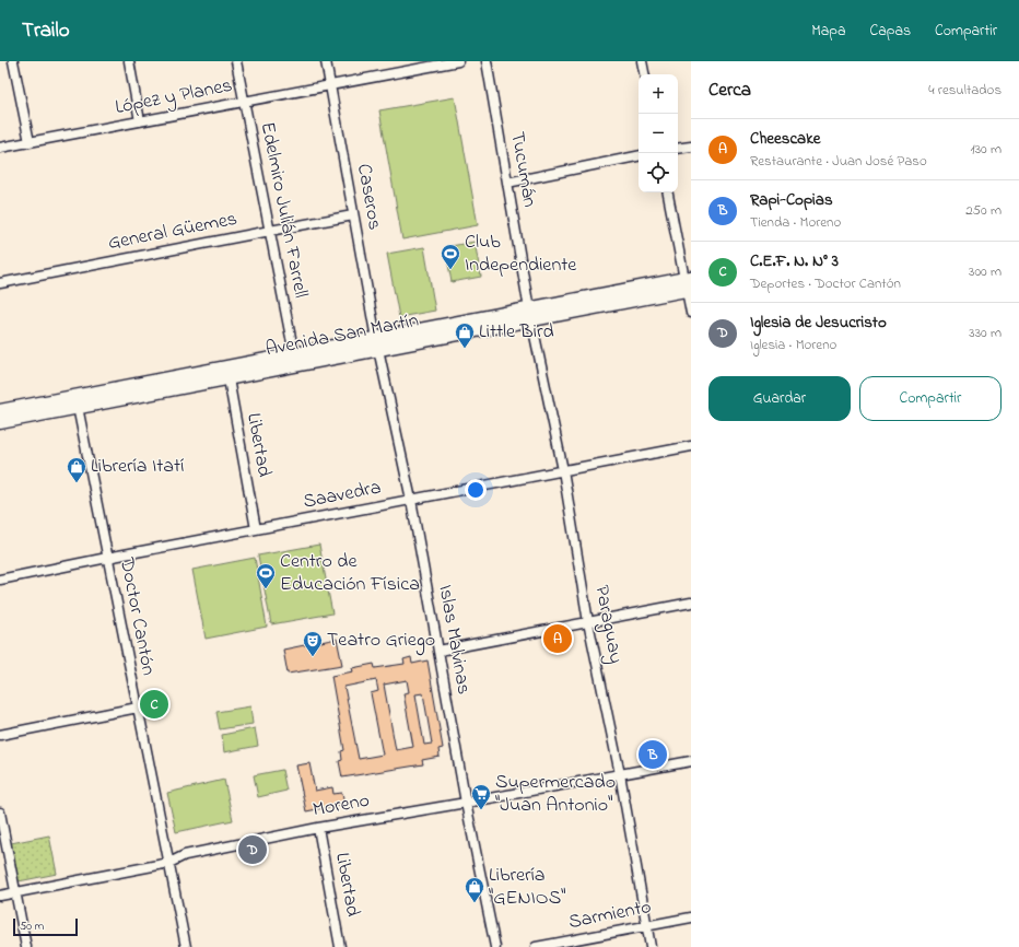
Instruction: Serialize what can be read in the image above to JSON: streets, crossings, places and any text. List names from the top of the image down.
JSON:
{
  "streets": {
    "main road": ["Avenida San Martín"],
    "street": [
      "López y Planes",
      "Tucumán",
      "Caseros",
      "Edelmiro Julián Farrell",
      "General Güemes",
      "Libertad",
      "Saavedra",
      "Doctor Cantón",
      "Paraguay",
      "Islas Malvinas",
      "Moreno",
      "Sarmiento"
    ]
  },
  "crossings": [
    ["López y Planes", "Caseros"],
    ["López y Planes", "Edelmiro Julián Farrell"],
    ["Tucumán", "Avenida San Martín"],
    ["Tucumán", "Paraguay"],
    ["Caseros", "General Güemes"],
    ["Caseros", "Avenida San Martín"],
    ["Caseros", "Islas Malvinas"],
    ["Edelmiro Julián Farrell", "General Güemes"],
    ["Edelmiro Julián Farrell", "Avenida San Martín"],
    ["Avenida San Martín", "Libertad"],
    ["Avenida San Martín", "Doctor Cantón"],
    ["Avenida San Martín", "Paraguay"],
    ["Avenida San Martín", "Islas Malvinas"],
    ["Libertad", "Saavedra"],
    ["Libertad", "Moreno"],
    ["Saavedra", "Doctor Cantón"],
    ["Saavedra", "Paraguay"],
    ["Saavedra", "Islas Malvinas"],
    ["Doctor Cantón", "Moreno"],
    ["Paraguay", "Moreno"],
    ["Paraguay", "Sarmiento"],
    ["Islas Malvinas", "Moreno"]
  ],
  "places": {
    "sports": ["Club Independiente", "Centro de Educación Física"],
    "shop": ["Little Bird", "Librería Itatí", "Librería \"GENIOS\""],
    "theatre": ["Teatro Griego"],
    "supermarket": ["Supermercado \"Juan Antonio\""]
  },
  "scale_bar": "50 m",
  "page": {
    "header": "Trailo",
    "nav": ["Mapa", "Capas", "Compartir"],
    "heading": ["Cerca", "4 resultados"],
    "map_buttons": ["+", "−"],
    "list": [
      {
        "mark": "A",
        "name": "Cheescake",
        "note": "Restaurante · Juan José Paso",
        "value": "130 m"
      },
      {
        "mark": "B",
        "name": "Rapi-Copias",
        "note": "Tienda · Moreno",
        "value": "250 m"
      },
      {
        "mark": "C",
        "name": "C.E.F. N. N° 3",
        "note": "Deportes · Doctor Cantón",
        "value": "300 m"
      },
      {
        "mark": "D",
        "name": "Iglesia de Jesucristo",
        "note": "Iglesia · Moreno",
        "value": "330 m"
      }
    ],
    "buttons": ["Guardar", "Compartir"],
    "pins": [
      "A",
      "C",
      "B",
      "D"
    ],
    "scale": "50 m"
  }
}
